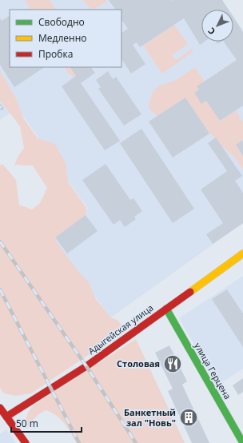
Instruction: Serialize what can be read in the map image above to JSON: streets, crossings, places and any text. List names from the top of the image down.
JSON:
{
  "streets": {
    "main road": ["Адыгейская улица", "улица Герцена"]
  },
  "crossings": [
    ["Адыгейская улица", "улица Герцена"]
  ],
  "places": {
    "restaurant": ["Столовая"],
    "building": ["Банкетный зал \"Новь\""]
  },
  "legend": ["Свободно", "Медленно", "Пробка"],
  "scale_bar": "50 m",
  "north": "bottom left"
}
